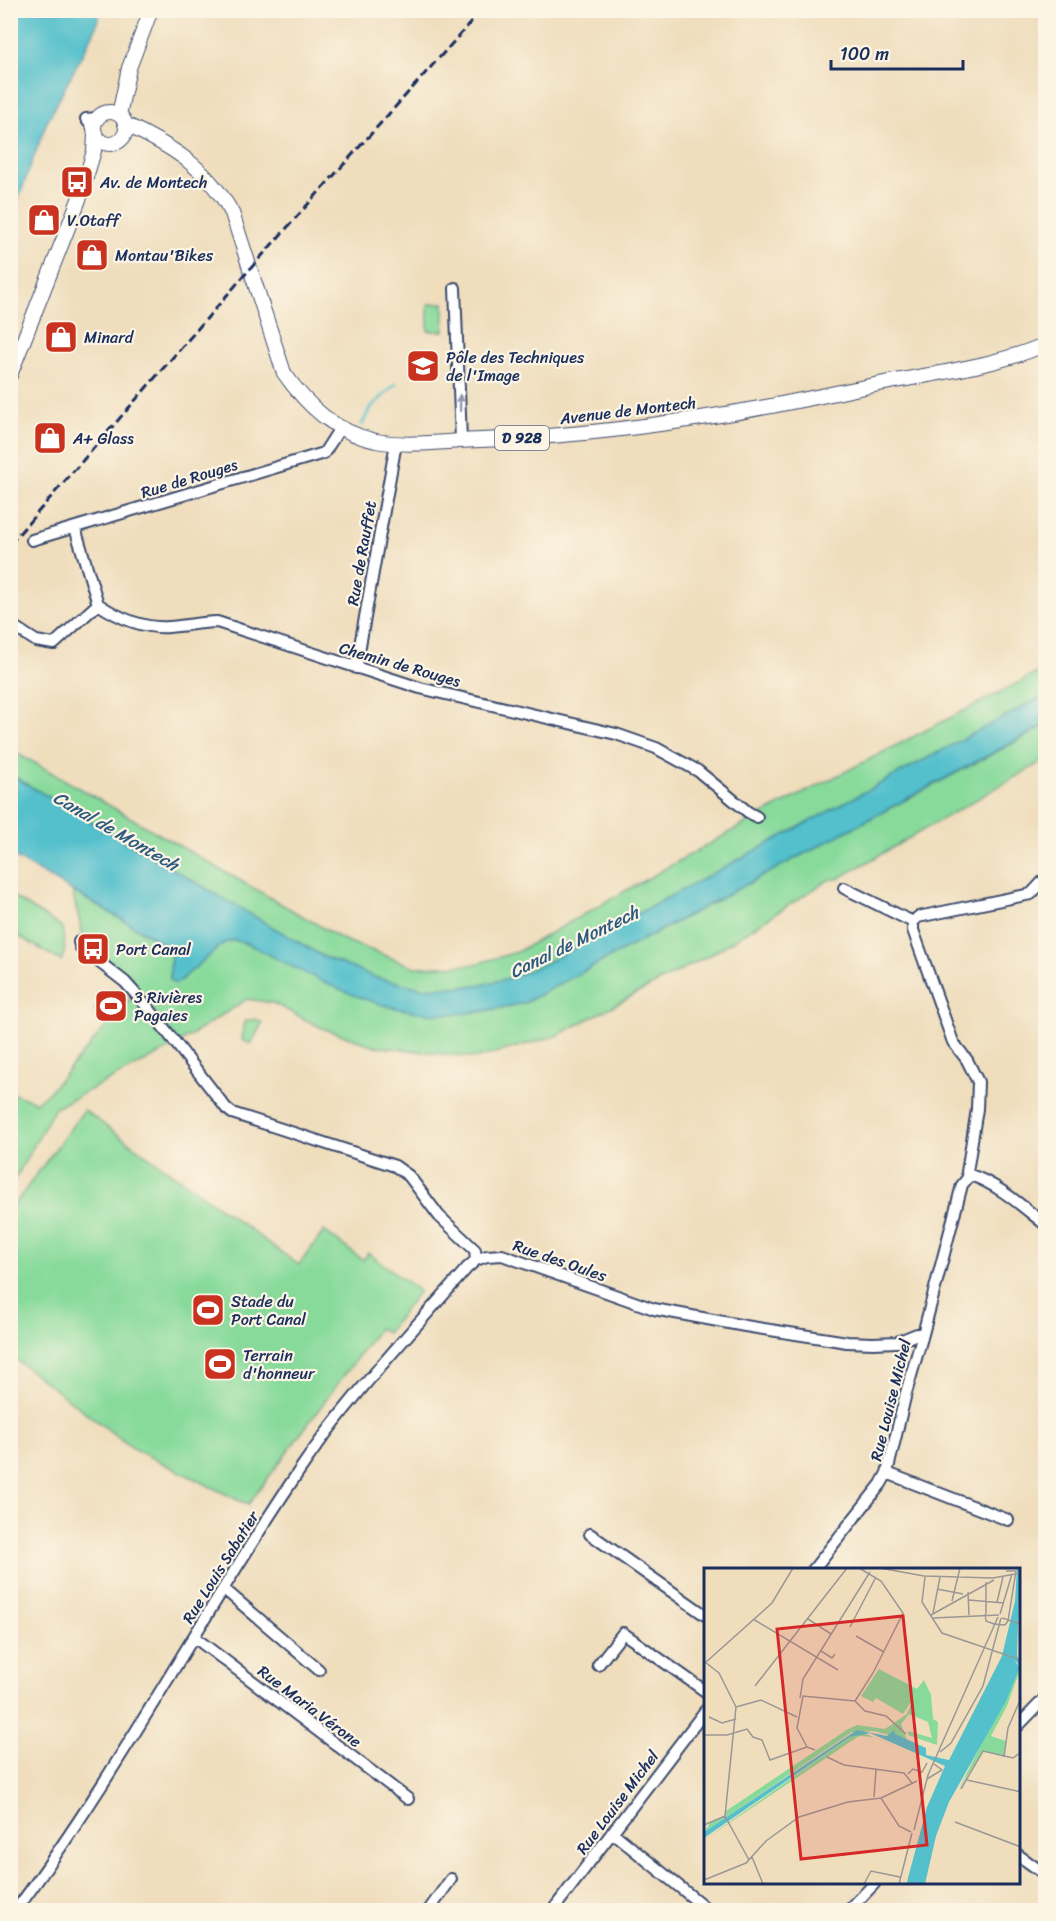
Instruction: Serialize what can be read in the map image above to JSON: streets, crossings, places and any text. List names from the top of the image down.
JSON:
{
  "streets": {
    "main road": ["Avenue de Montech", "D 928"],
    "street": [
      "Rue de Rouges",
      "Rue de Rauffet",
      "Chemin de Rouges",
      "Rue des Oules",
      "Rue Louise Michel",
      "Rue Louis Sabatier",
      "Rue Maria Vérone"
    ]
  },
  "crossings": [
    ["Avenue de Montech", "Rue de Rouges"],
    ["Avenue de Montech", "Rue de Rauffet"],
    ["Rue de Rauffet", "Chemin de Rouges"],
    ["Rue des Oules", "Rue Louise Michel"],
    ["Rue des Oules", "Rue Louis Sabatier"],
    ["Rue Louis Sabatier", "Rue Maria Vérone"]
  ],
  "water": ["Canal de Montech"],
  "places": {
    "bus stop": ["Av. de Montech", "Port Canal"],
    "shop": [
      "V.Otaff",
      "Montau'Bikes",
      "Minard",
      "A+ Glass"
    ],
    "school or university": ["Pôle des Techniques de l'Image"],
    "sports": ["3 Rivières Pagaies", "Stade du Port Canal", "Terrain d'honneur"]
  },
  "scale_bar": "100 m"
}
